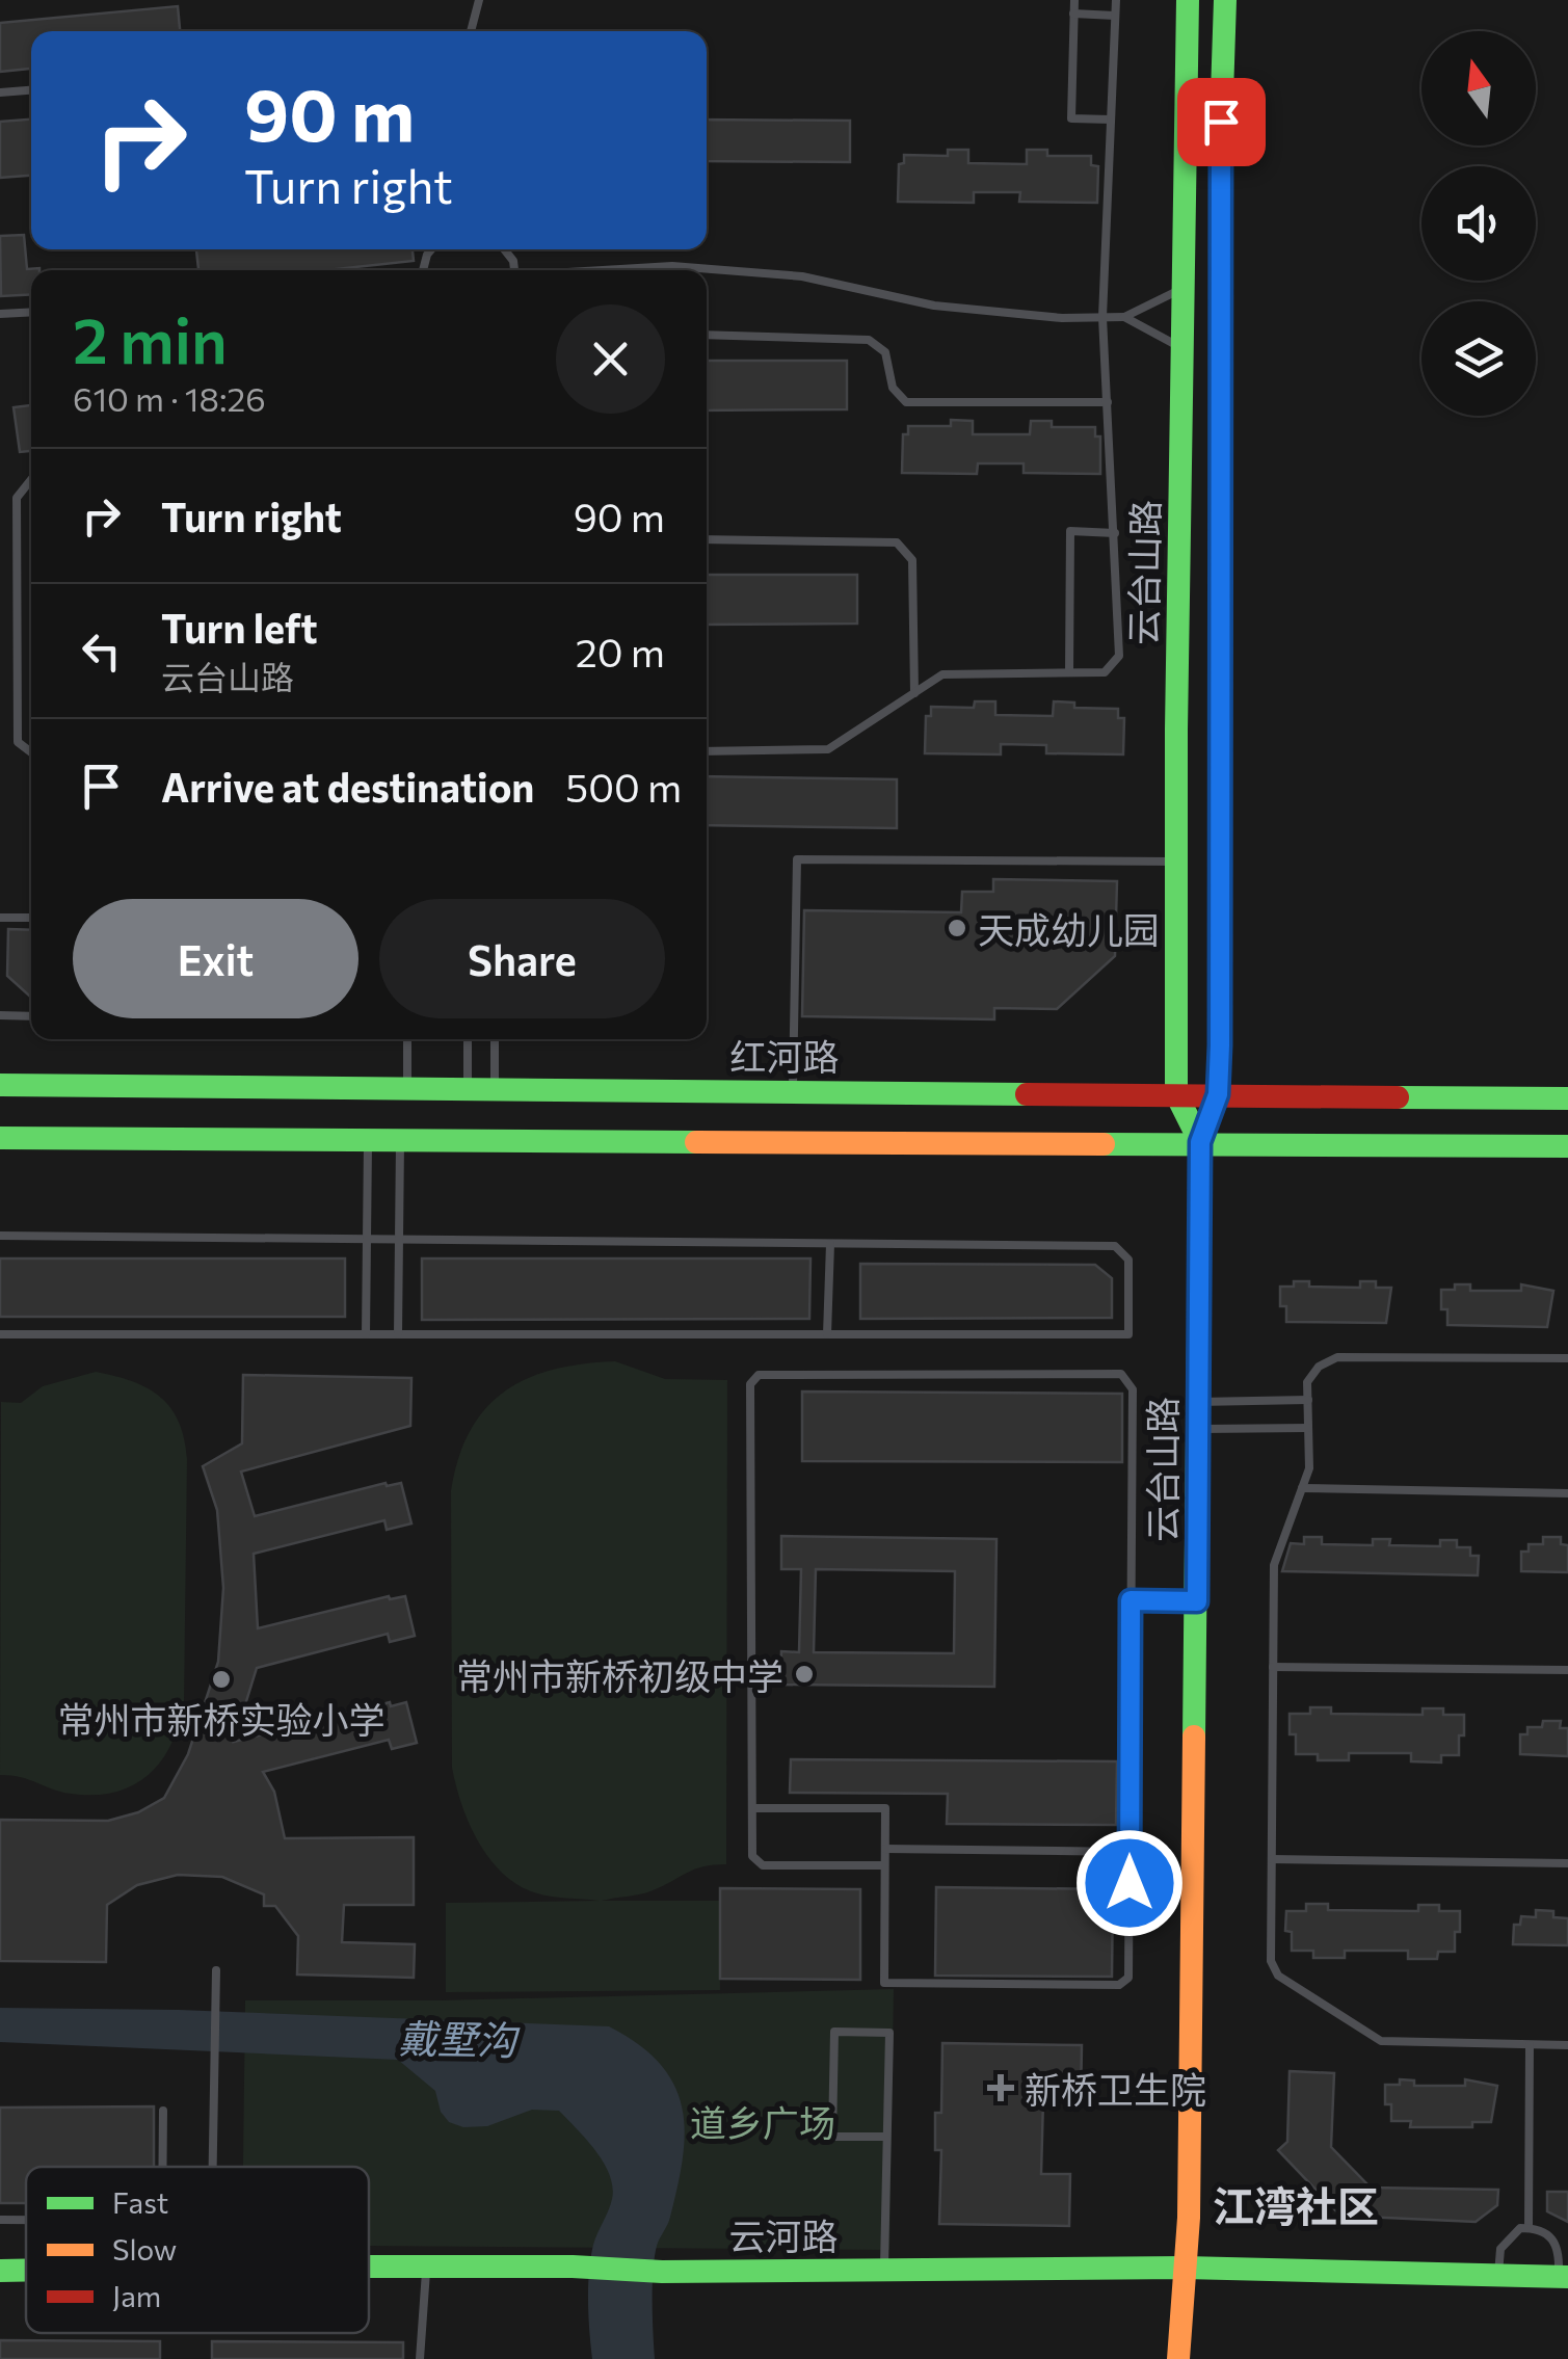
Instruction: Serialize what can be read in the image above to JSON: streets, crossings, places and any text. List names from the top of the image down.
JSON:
{
  "streets": {
    "street": ["云台山路", "红河路", "云河路"]
  },
  "crossings": [
    ["云台山路", "红河路"],
    ["云台山路", "云河路"]
  ],
  "districts": ["江湾社区"],
  "water": ["戴墅沟"],
  "parks": ["道乡广场"],
  "places": {
    "other": ["天成幼儿园", "常州市新桥初级中学", "常州市新桥实验小学"],
    "health": ["新桥卫生院"]
  },
  "legend": ["Fast", "Slow", "Jam"],
  "north": "top",
  "page": {
    "turn": ["90 m", "Turn right"],
    "heading": ["2 min", "610 m · 18:26"],
    "list": [
      {
        "name": "Turn right",
        "value": "90 m"
      },
      {
        "name": "Turn left",
        "note": "云台山路",
        "value": "20 m"
      },
      {
        "name": "Arrive at destination",
        "value": "500 m"
      }
    ],
    "buttons": ["Exit", "Share"]
  }
}
